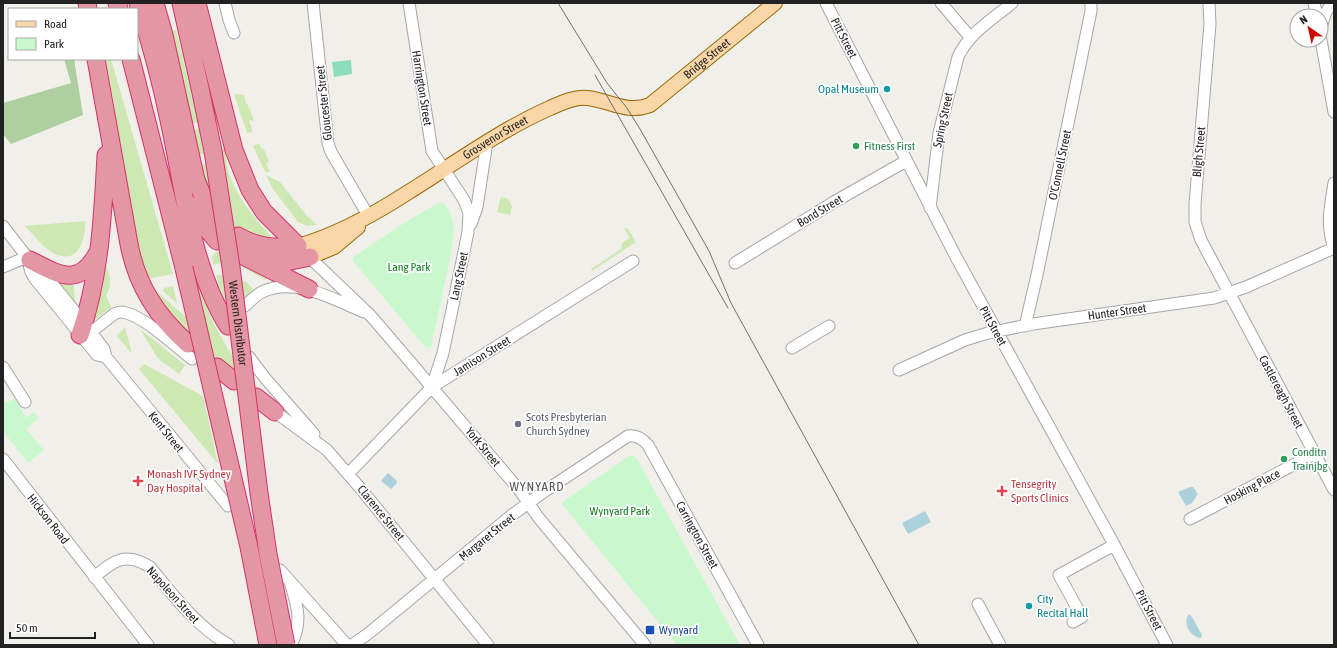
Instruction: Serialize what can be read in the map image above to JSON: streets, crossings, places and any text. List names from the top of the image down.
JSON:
{
  "streets": {
    "highway": ["Western Distributor"],
    "main road": ["Bridge Street", "Grosvenor Street"],
    "street": [
      "Pitt Street",
      "Harrington Street",
      "Gloucester Street",
      "Spring Street",
      "Bligh Street",
      "O'Connell Street",
      "Bond Street",
      "Lang Street",
      "Hunter Street",
      "Jamison Street",
      "Castlereagh Street",
      "Kent Street",
      "York Street",
      "Hosking Place",
      "Clarence Street",
      "Hickson Road",
      "Carrington Street",
      "Margaret Street",
      "Napoleon Street"
    ]
  },
  "crossings": [
    ["Pitt Street", "Spring Street"],
    ["Pitt Street", "Bond Street"],
    ["Pitt Street", "Hunter Street"],
    ["Bridge Street", "Grosvenor Street"],
    ["Harrington Street", "Grosvenor Street"],
    ["Harrington Street", "Lang Street"],
    ["Gloucester Street", "Grosvenor Street"],
    ["Grosvenor Street", "Lang Street"],
    ["Grosvenor Street", "York Street"],
    ["Bligh Street", "Hunter Street"],
    ["Bligh Street", "Castlereagh Street"],
    ["O'Connell Street", "Hunter Street"],
    ["Lang Street", "Jamison Street"],
    ["Lang Street", "York Street"],
    ["Hunter Street", "Castlereagh Street"],
    ["Jamison Street", "York Street"],
    ["Jamison Street", "Clarence Street"],
    ["Castlereagh Street", "Hosking Place"],
    ["York Street", "Margaret Street"],
    ["Clarence Street", "Margaret Street"],
    ["Hickson Road", "Napoleon Street"],
    ["Carrington Street", "Margaret Street"]
  ],
  "districts": ["WYNYARD"],
  "parks": ["Lang Park", "Wynyard Park"],
  "places": {
    "other": [
      "Opal Museum",
      "Fitness First",
      "Scots Presbyterian Church Sydney",
      "Conditn Trainjbg",
      "City Recital Hall"
    ],
    "health": ["Monash IVF Sydney Day Hospital", "Tensegrity Sports Clinics"],
    "transit": ["Wynyard"]
  },
  "legend": ["Road", "Park"],
  "scale_bar": "50 m",
  "north": "top left"
}
